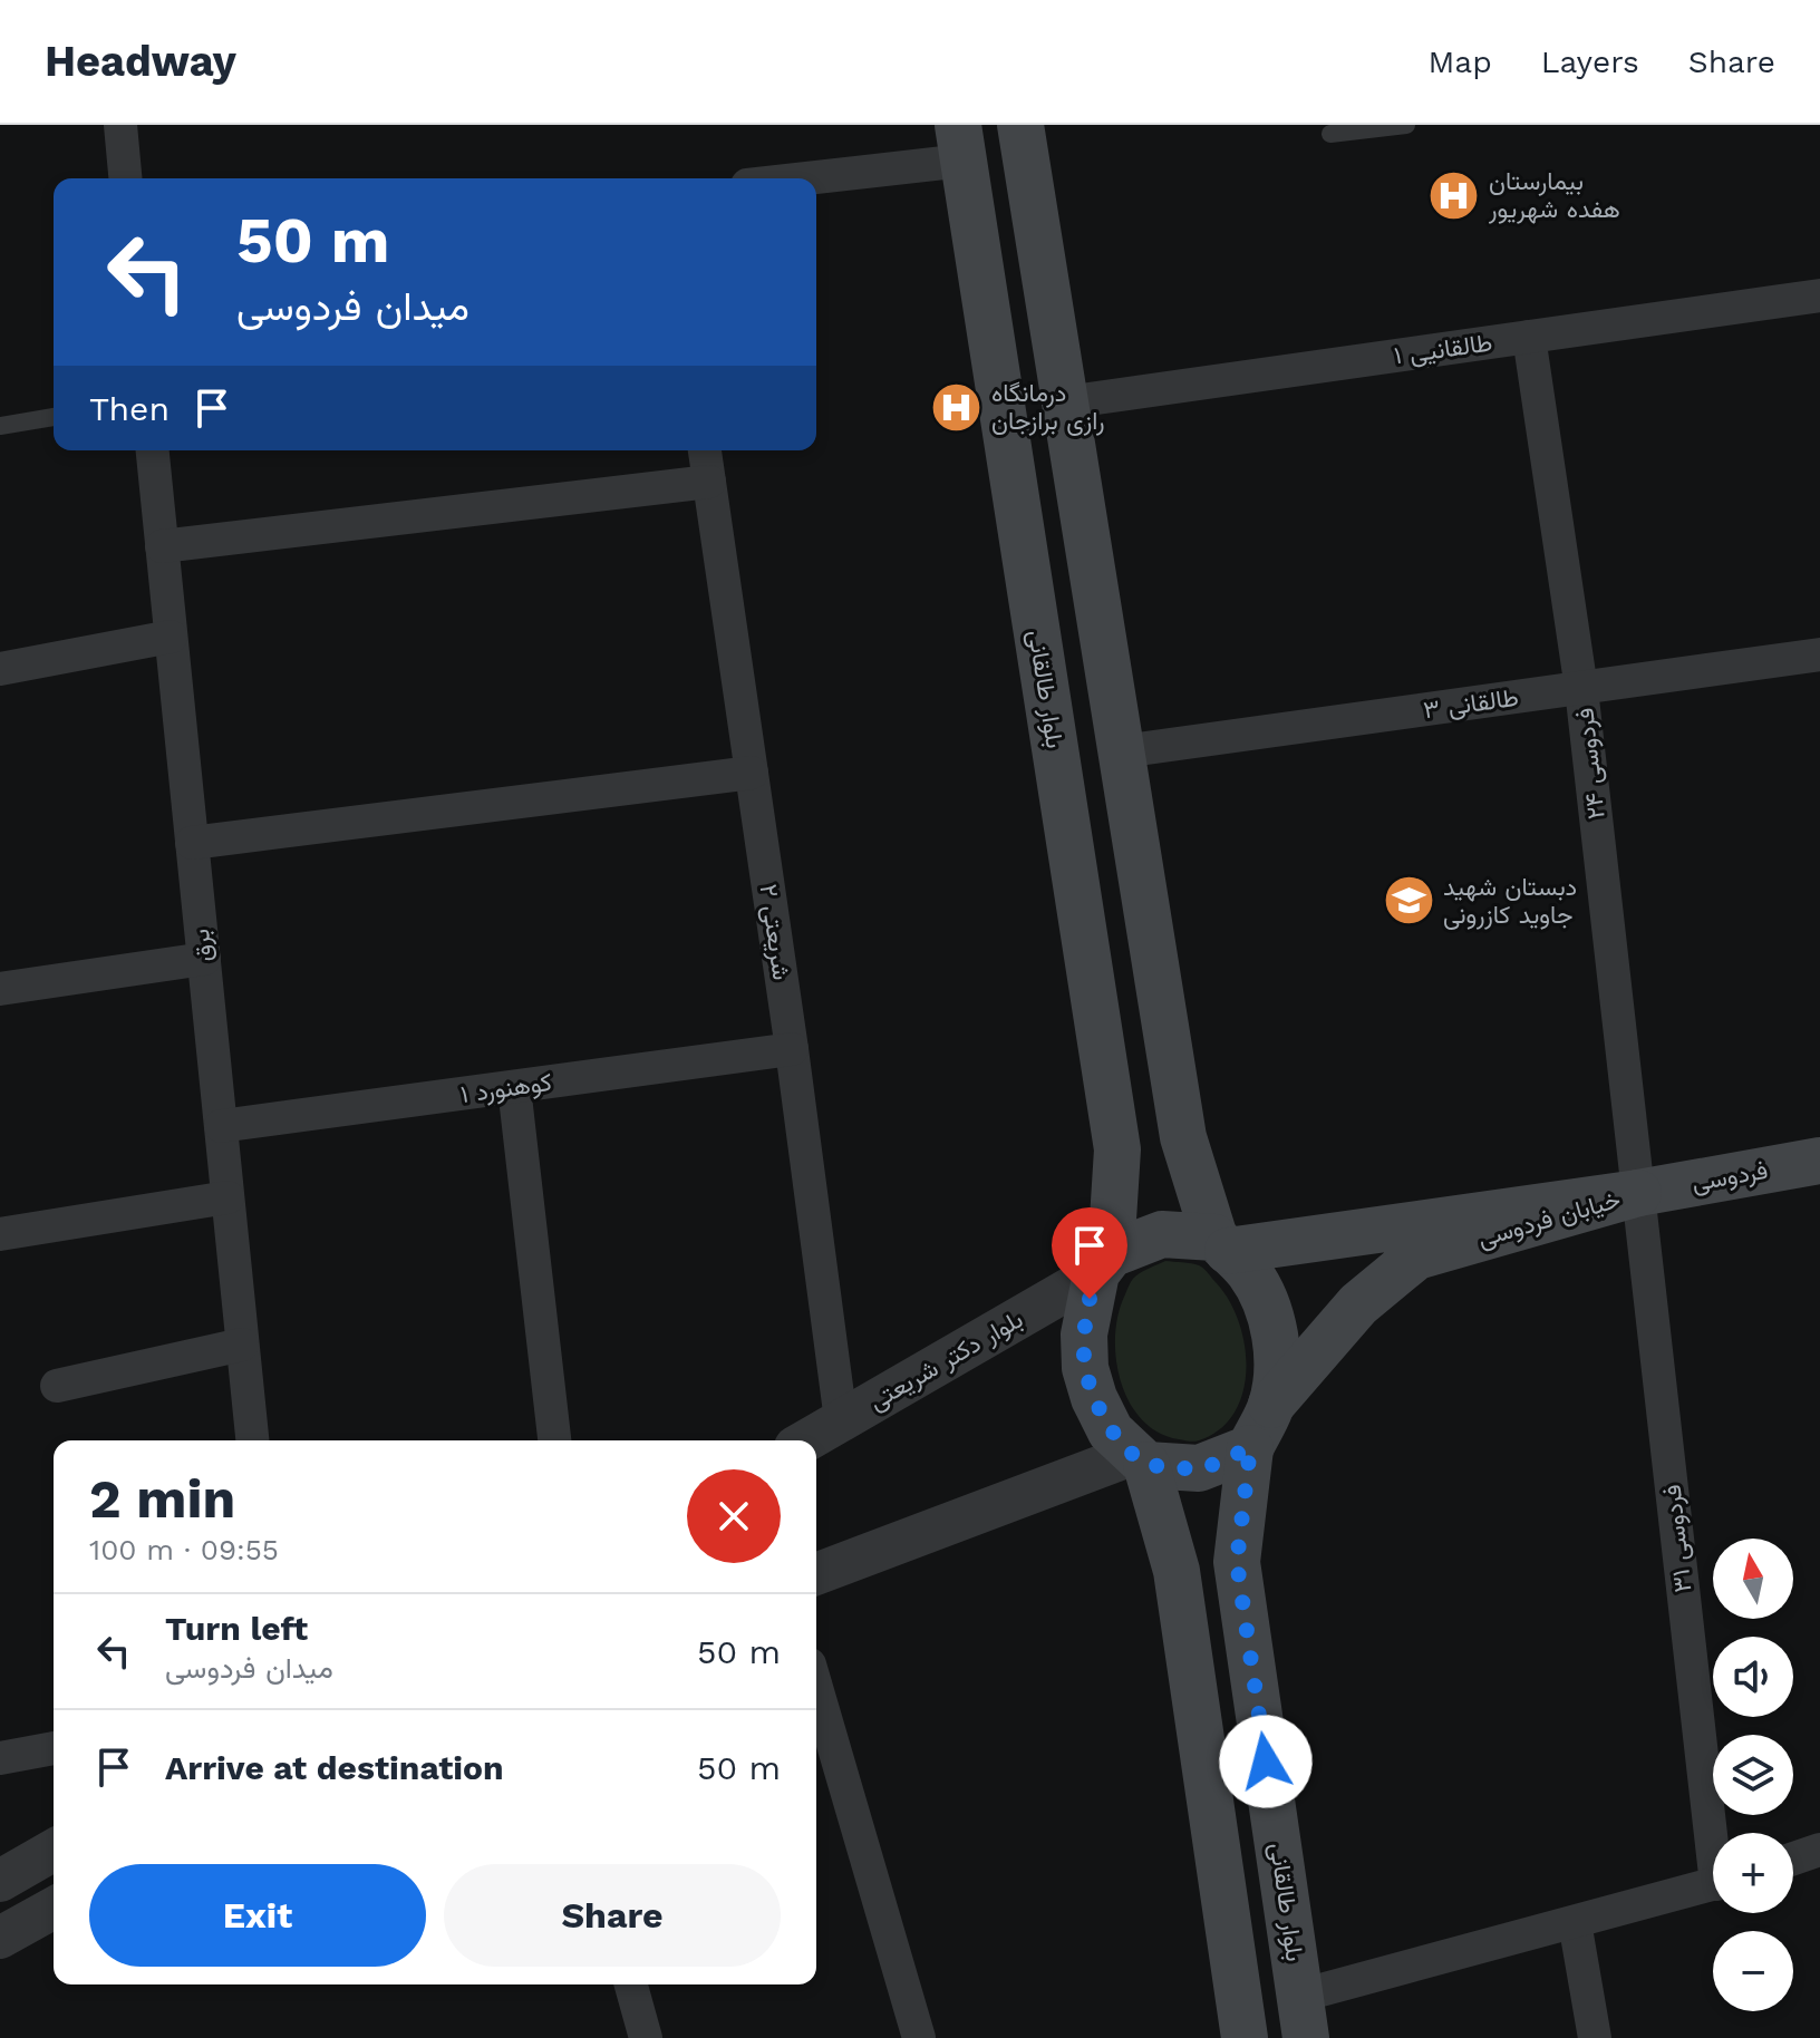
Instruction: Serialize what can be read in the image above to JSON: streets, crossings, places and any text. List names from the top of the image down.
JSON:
{
  "streets": {
    "main road": ["بلوار طالقانی", "فردوسی", "خیابان فردوسی"],
    "street": [
      "طالقانیی ۱",
      "طالقانی ۳",
      "فردوسی ۲۴",
      "شریعتی ۲",
      "برق",
      "کوهنورد ۱",
      "بلوار دکتر شریعتی",
      "فردوسی ۳۱"
    ]
  },
  "crossings": [
    ["طالقانیی ۱", "فردوسی ۲۴"],
    ["بلوار طالقانی", "خیابان فردوسی"],
    ["بلوار طالقانی", "بلوار دکتر شریعتی"],
    ["طالقانی ۳", "فردوسی ۲۴"],
    ["فردوسی ۲۴", "فردوسی"],
    ["فردوسی ۲۴", "خیابان فردوسی"],
    ["فردوسی ۲۴", "فردوسی ۳۱"],
    ["شریعتی ۲", "کوهنورد ۱"],
    ["شریعتی ۲", "بلوار دکتر شریعتی"],
    ["برق", "کوهنورد ۱"],
    ["فردوسی", "خیابان فردوسی"],
    ["فردوسی", "فردوسی ۳۱"],
    ["خیابان فردوسی", "بلوار دکتر شریعتی"],
    ["خیابان فردوسی", "فردوسی ۳۱"]
  ],
  "places": {
    "hospital": ["بیمارستان هفده شهریور", "درمانگاه رازی برازجان"],
    "school or university": ["دبستان شهید جاوید کازرونی"]
  },
  "north": "top",
  "page": {
    "header": "Headway",
    "nav": ["Map", "Layers", "Share"],
    "turn": ["50 m", "میدان فردوسی"],
    "then": "Then",
    "heading": ["2 min", "100 m · 09:55"],
    "map_buttons": ["+", "−"],
    "list": [
      {
        "name": "Turn left",
        "note": "میدان فردوسی",
        "value": "50 m"
      },
      {
        "name": "Arrive at destination",
        "value": "50 m"
      }
    ],
    "buttons": ["Exit", "Share"]
  }
}
